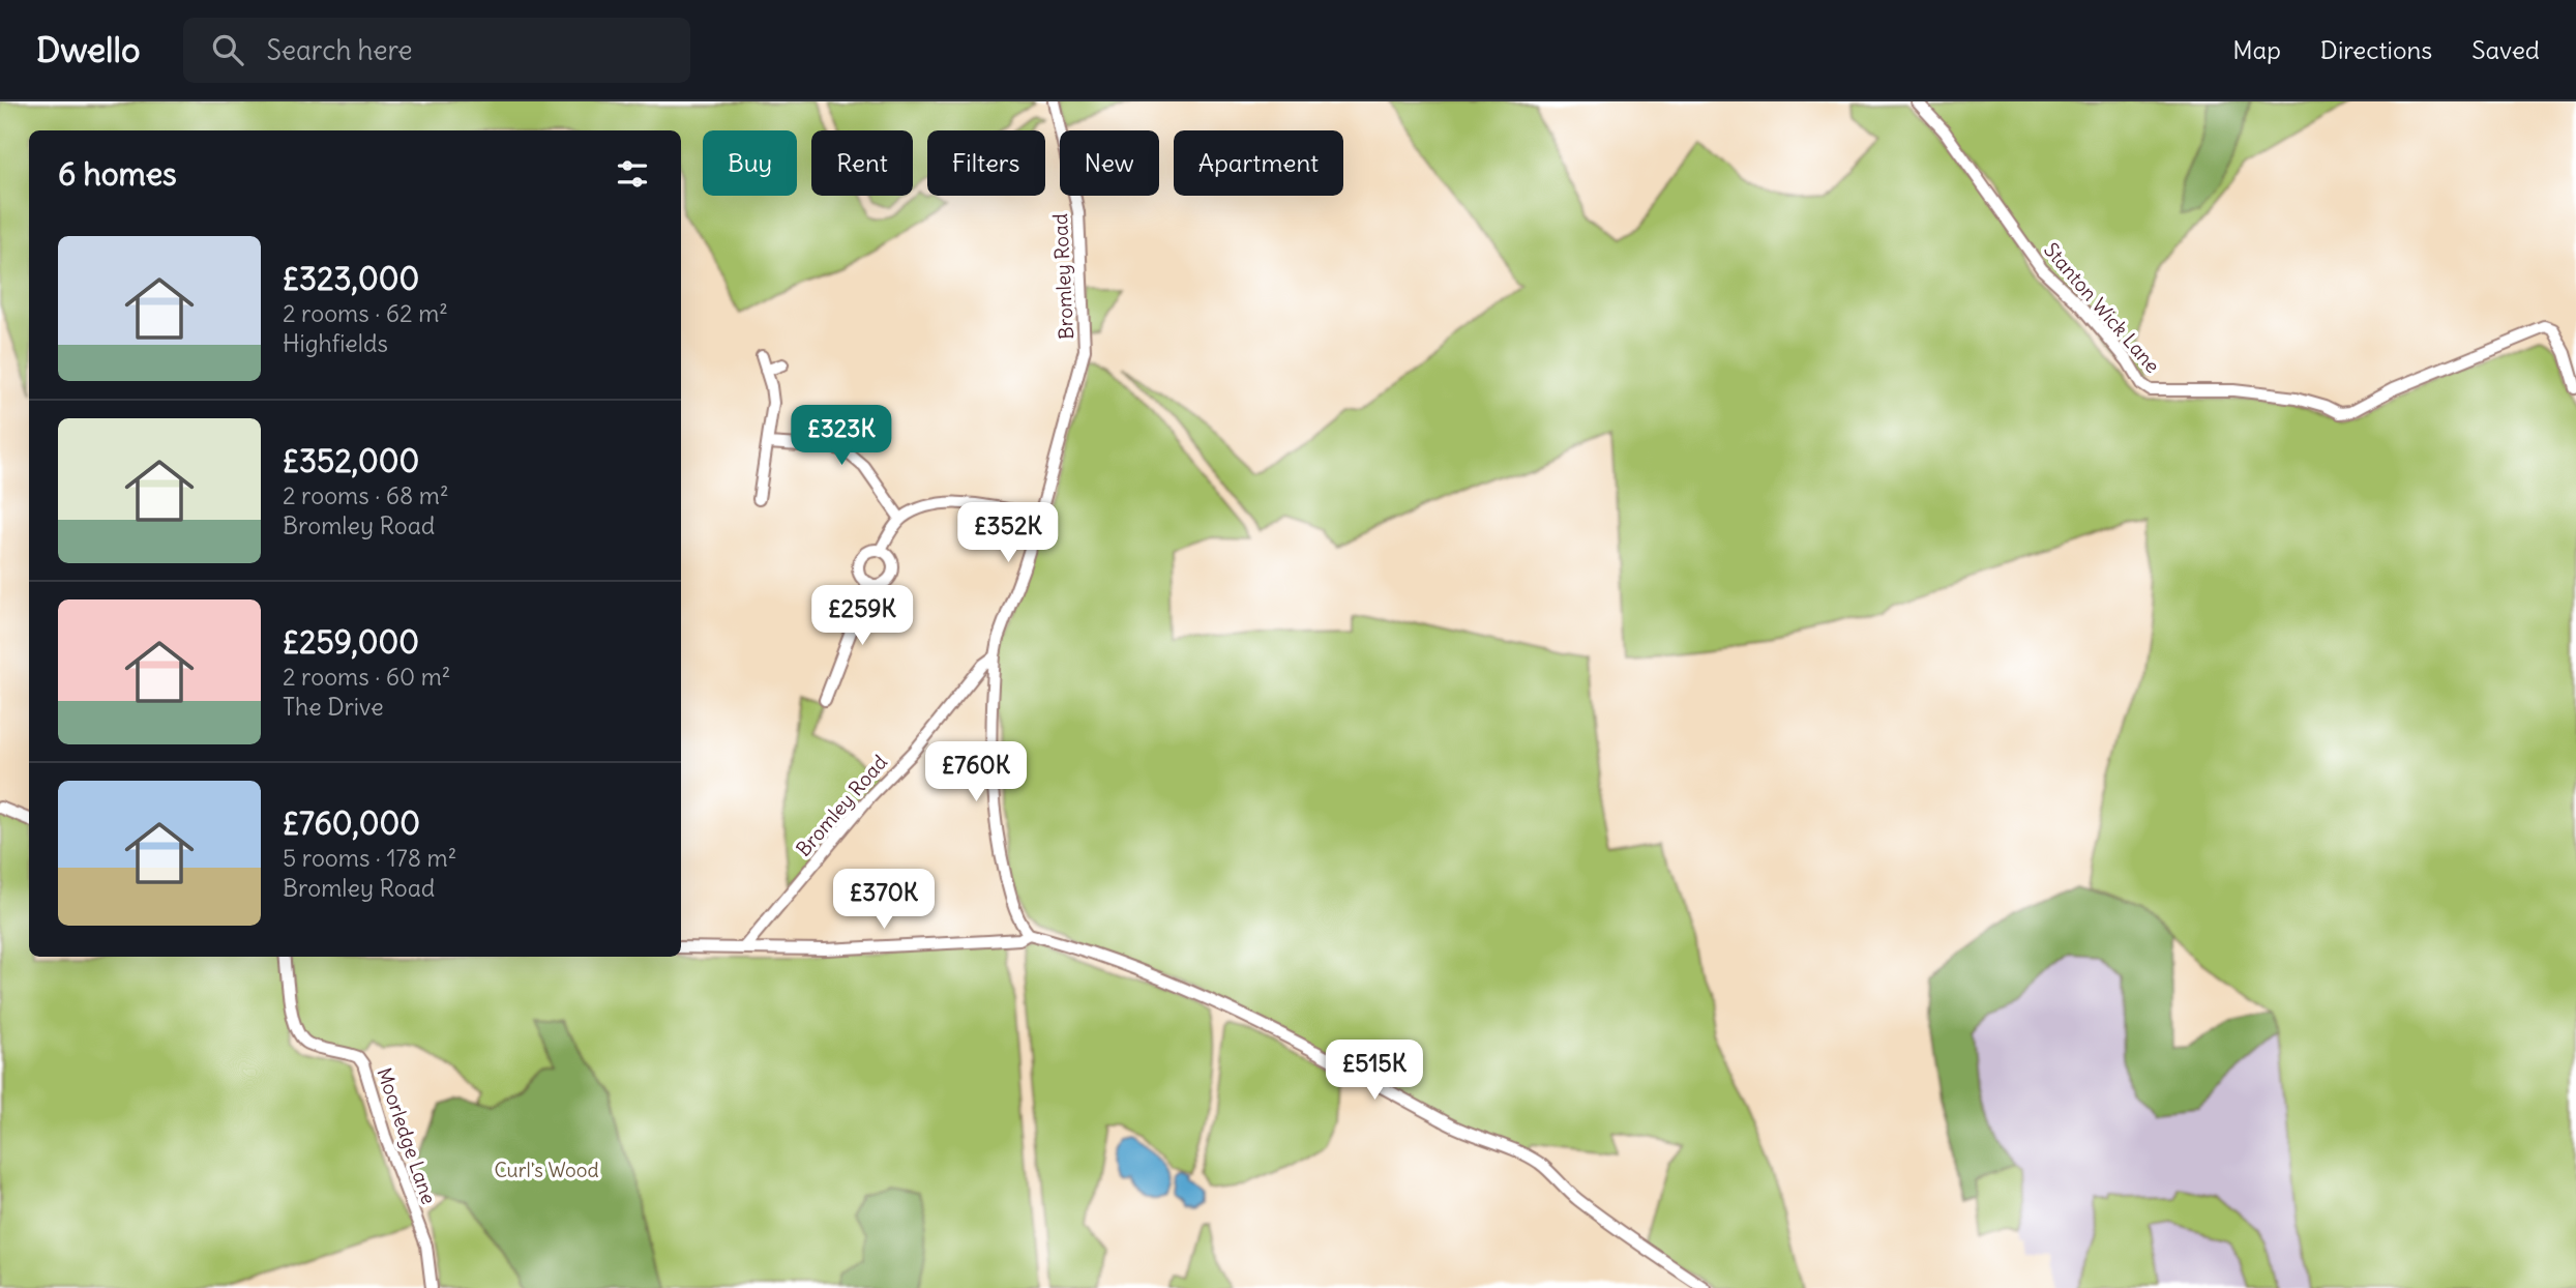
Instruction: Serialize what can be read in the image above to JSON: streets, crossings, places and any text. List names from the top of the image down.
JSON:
{
  "streets": {
    "street": ["Bromley Road", "Stanton Wick Lane", "Moorledge Lane"]
  },
  "parks": ["Curl's Wood"],
  "page": {
    "header": "Dwello",
    "search": "Search here",
    "nav": ["Map", "Directions", "Saved"],
    "chip": [
      "Buy",
      "Rent",
      "Filters",
      "New",
      "Apartment"
    ],
    "heading": "6 homes",
    "list": [
      {
        "name": "£323,000",
        "note": "2 rooms · 62 m² · Highfields"
      },
      {
        "name": "£352,000",
        "note": "2 rooms · 68 m² · Bromley Road"
      },
      {
        "name": "£259,000",
        "note": "2 rooms · 60 m² · The Drive"
      },
      {
        "name": "£760,000",
        "note": "5 rooms · 178 m² · Bromley Road"
      }
    ],
    "price": [
      "£323K",
      "£352K",
      "£259K",
      "£760K",
      "£370K",
      "£515K"
    ]
  }
}
